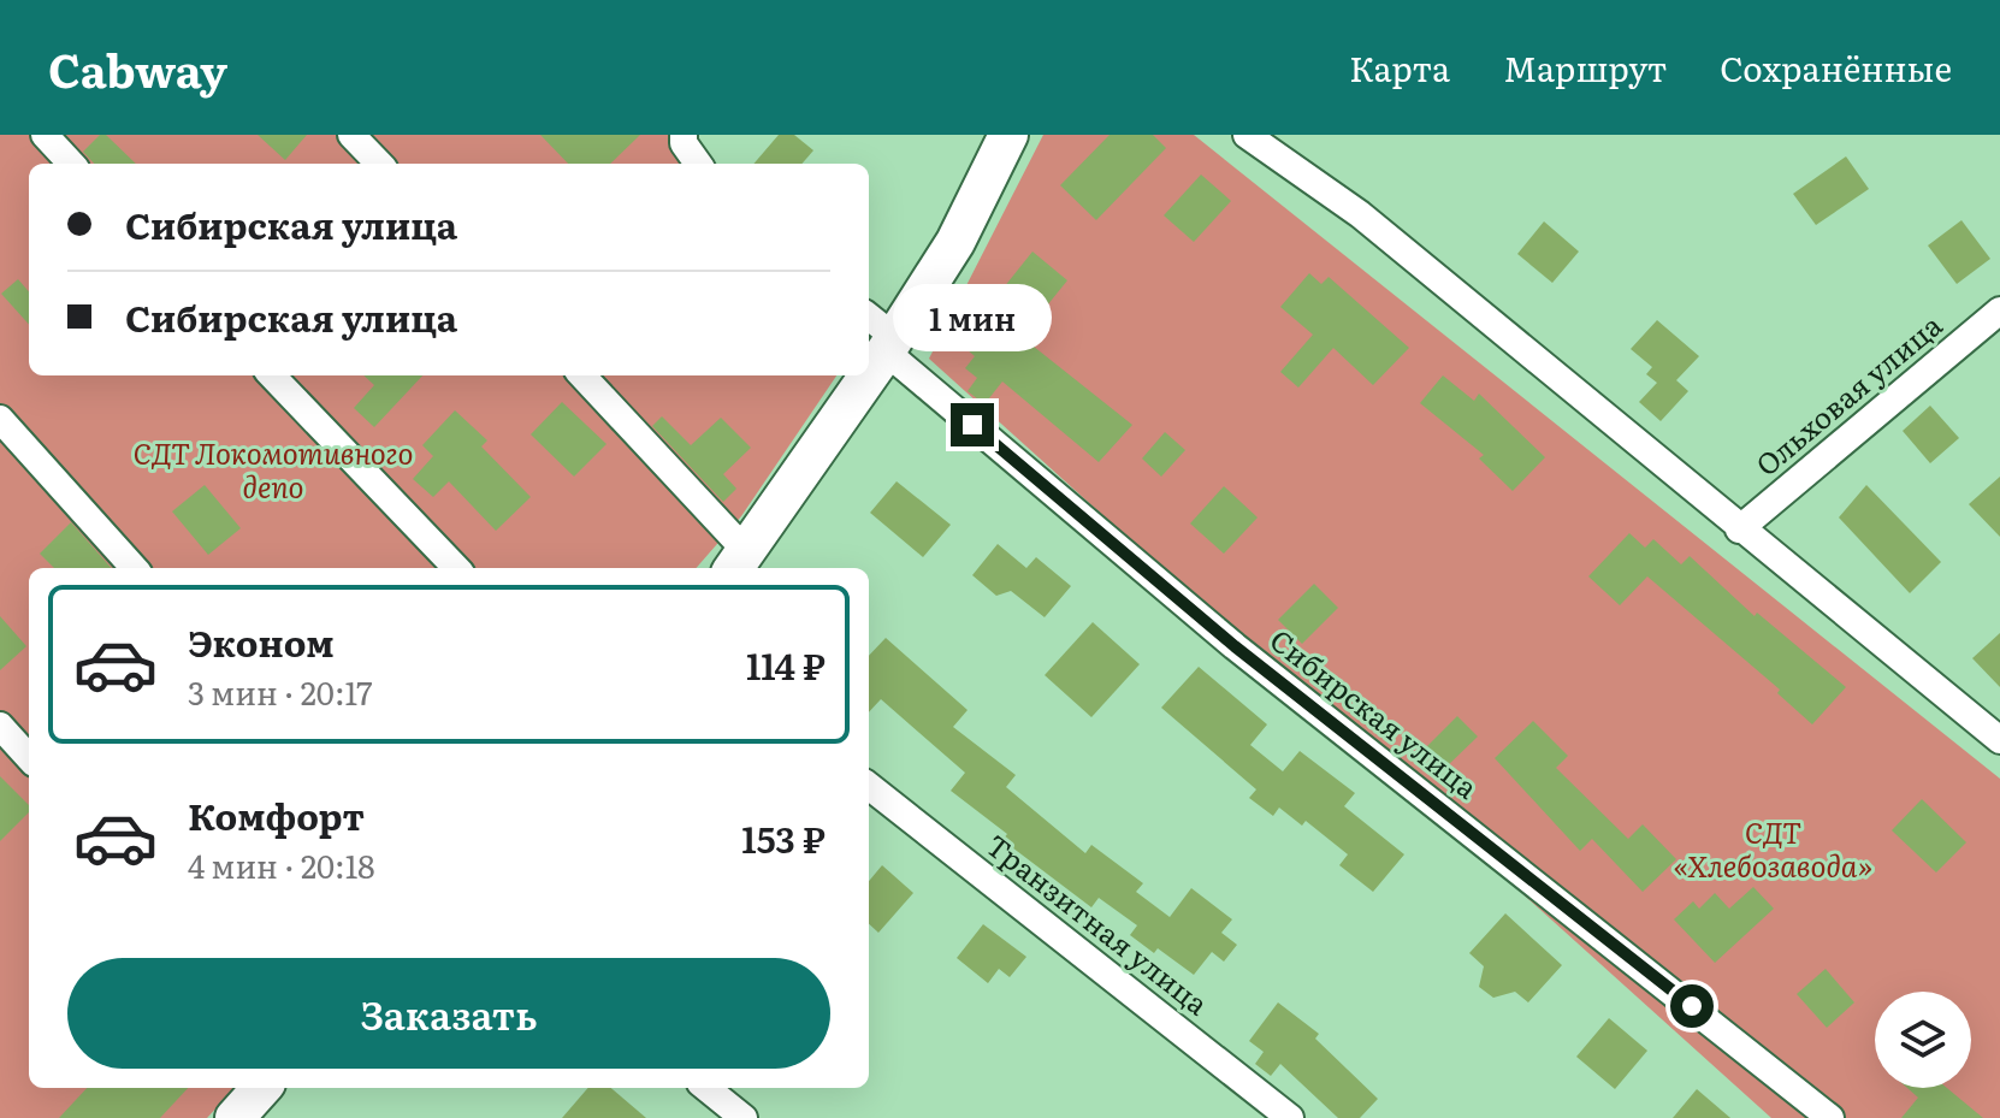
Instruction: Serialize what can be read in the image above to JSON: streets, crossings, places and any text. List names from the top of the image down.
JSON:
{
  "streets": {
    "street": ["Ольховая улица", "Сибирская улица", "Транзитная улица"]
  },
  "parks": ["СДТ Локомотивного депо", "СДТ «Хлебозавода»"],
  "page": {
    "header": "Cabway",
    "nav": ["Карта", "Маршрут", "Сохранённые"],
    "banner": ["Сибирская улица", "Сибирская улица"],
    "bubble": "1 мин",
    "list": [
      {
        "name": "Эконом",
        "note": "3 мин · 20:17",
        "value": "114 ₽"
      },
      {
        "name": "Комфорт",
        "note": "4 мин · 20:18",
        "value": "153 ₽"
      }
    ],
    "buttons": "Заказать"
  }
}
